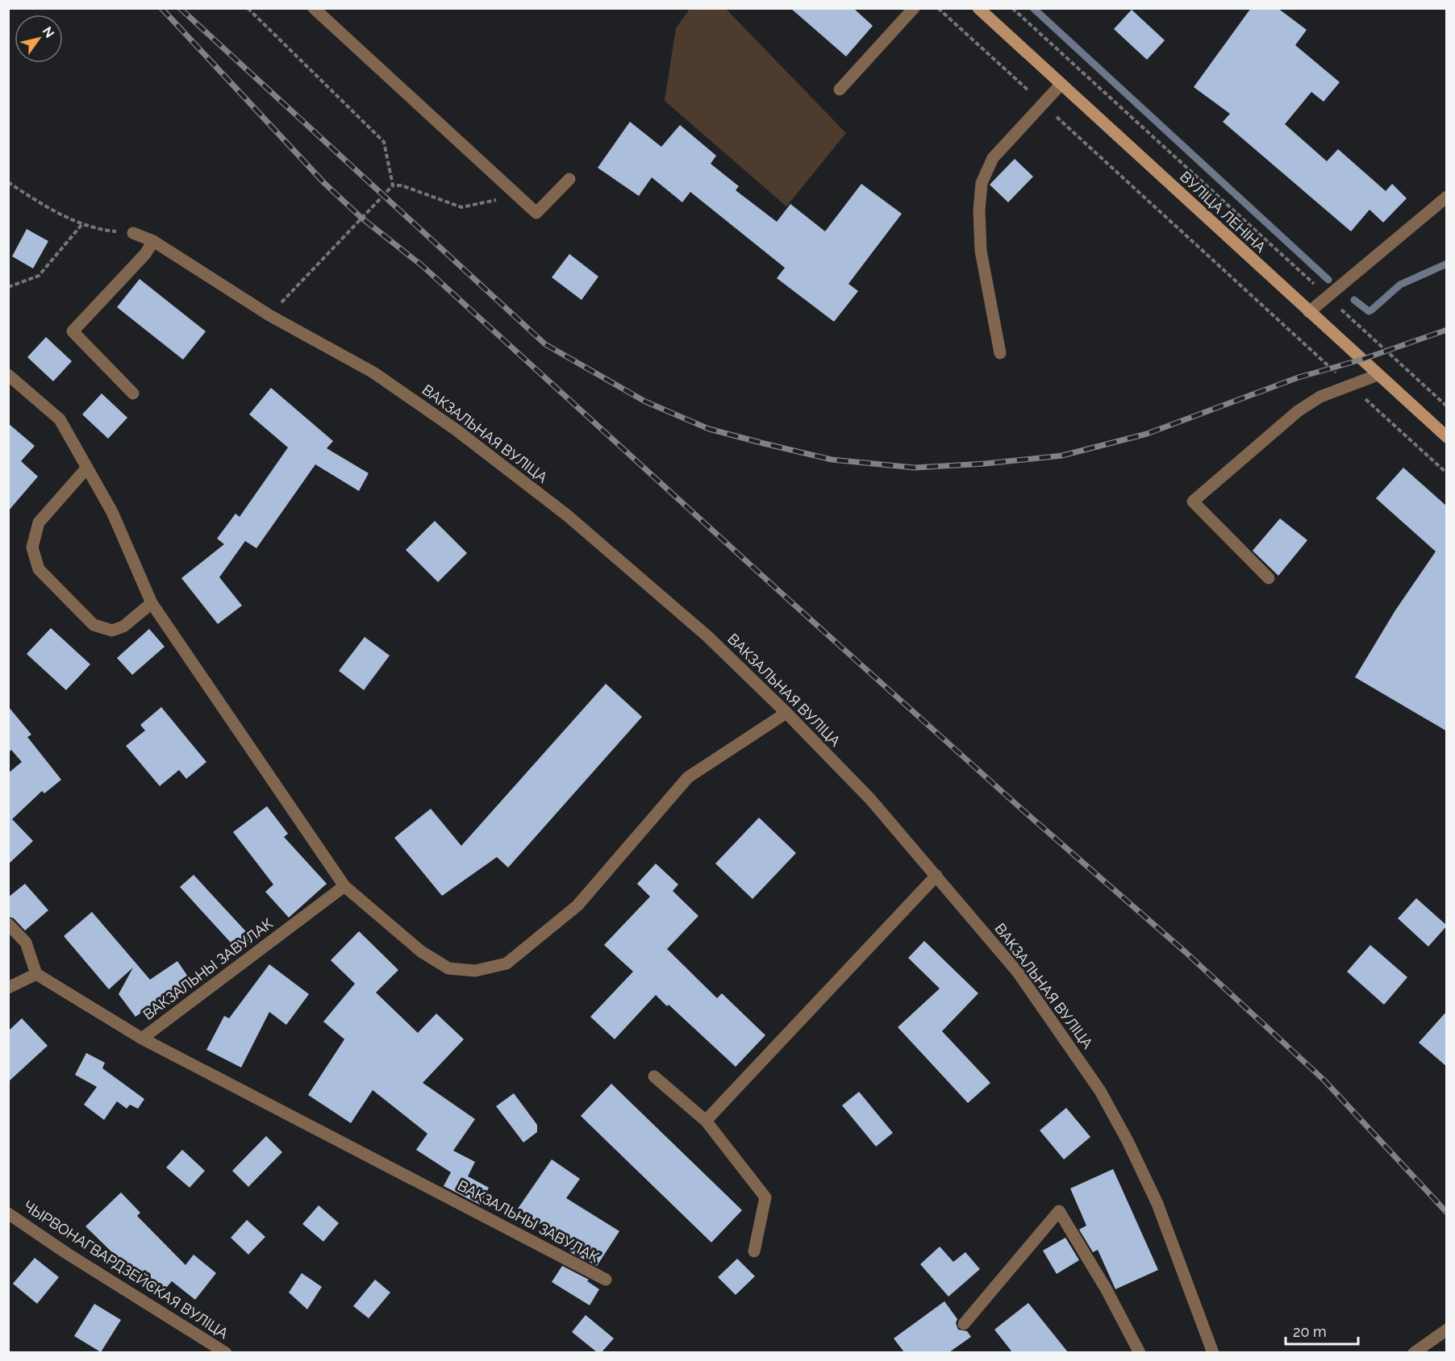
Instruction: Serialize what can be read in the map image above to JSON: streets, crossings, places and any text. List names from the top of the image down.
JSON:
{
  "streets": {
    "main road": ["ВУЛІЦА ЛЕНІНА"],
    "street": ["ВАКЗАЛЬНАЯ ВУЛІЦА", "ВАКЗАЛЬНЫ ЗАВУЛАК", "ЧЫРВОНАГВАРДЗЕЙСКАЯ ВУЛІЦА"]
  },
  "scale_bar": "20 m",
  "north": "top right"
}
